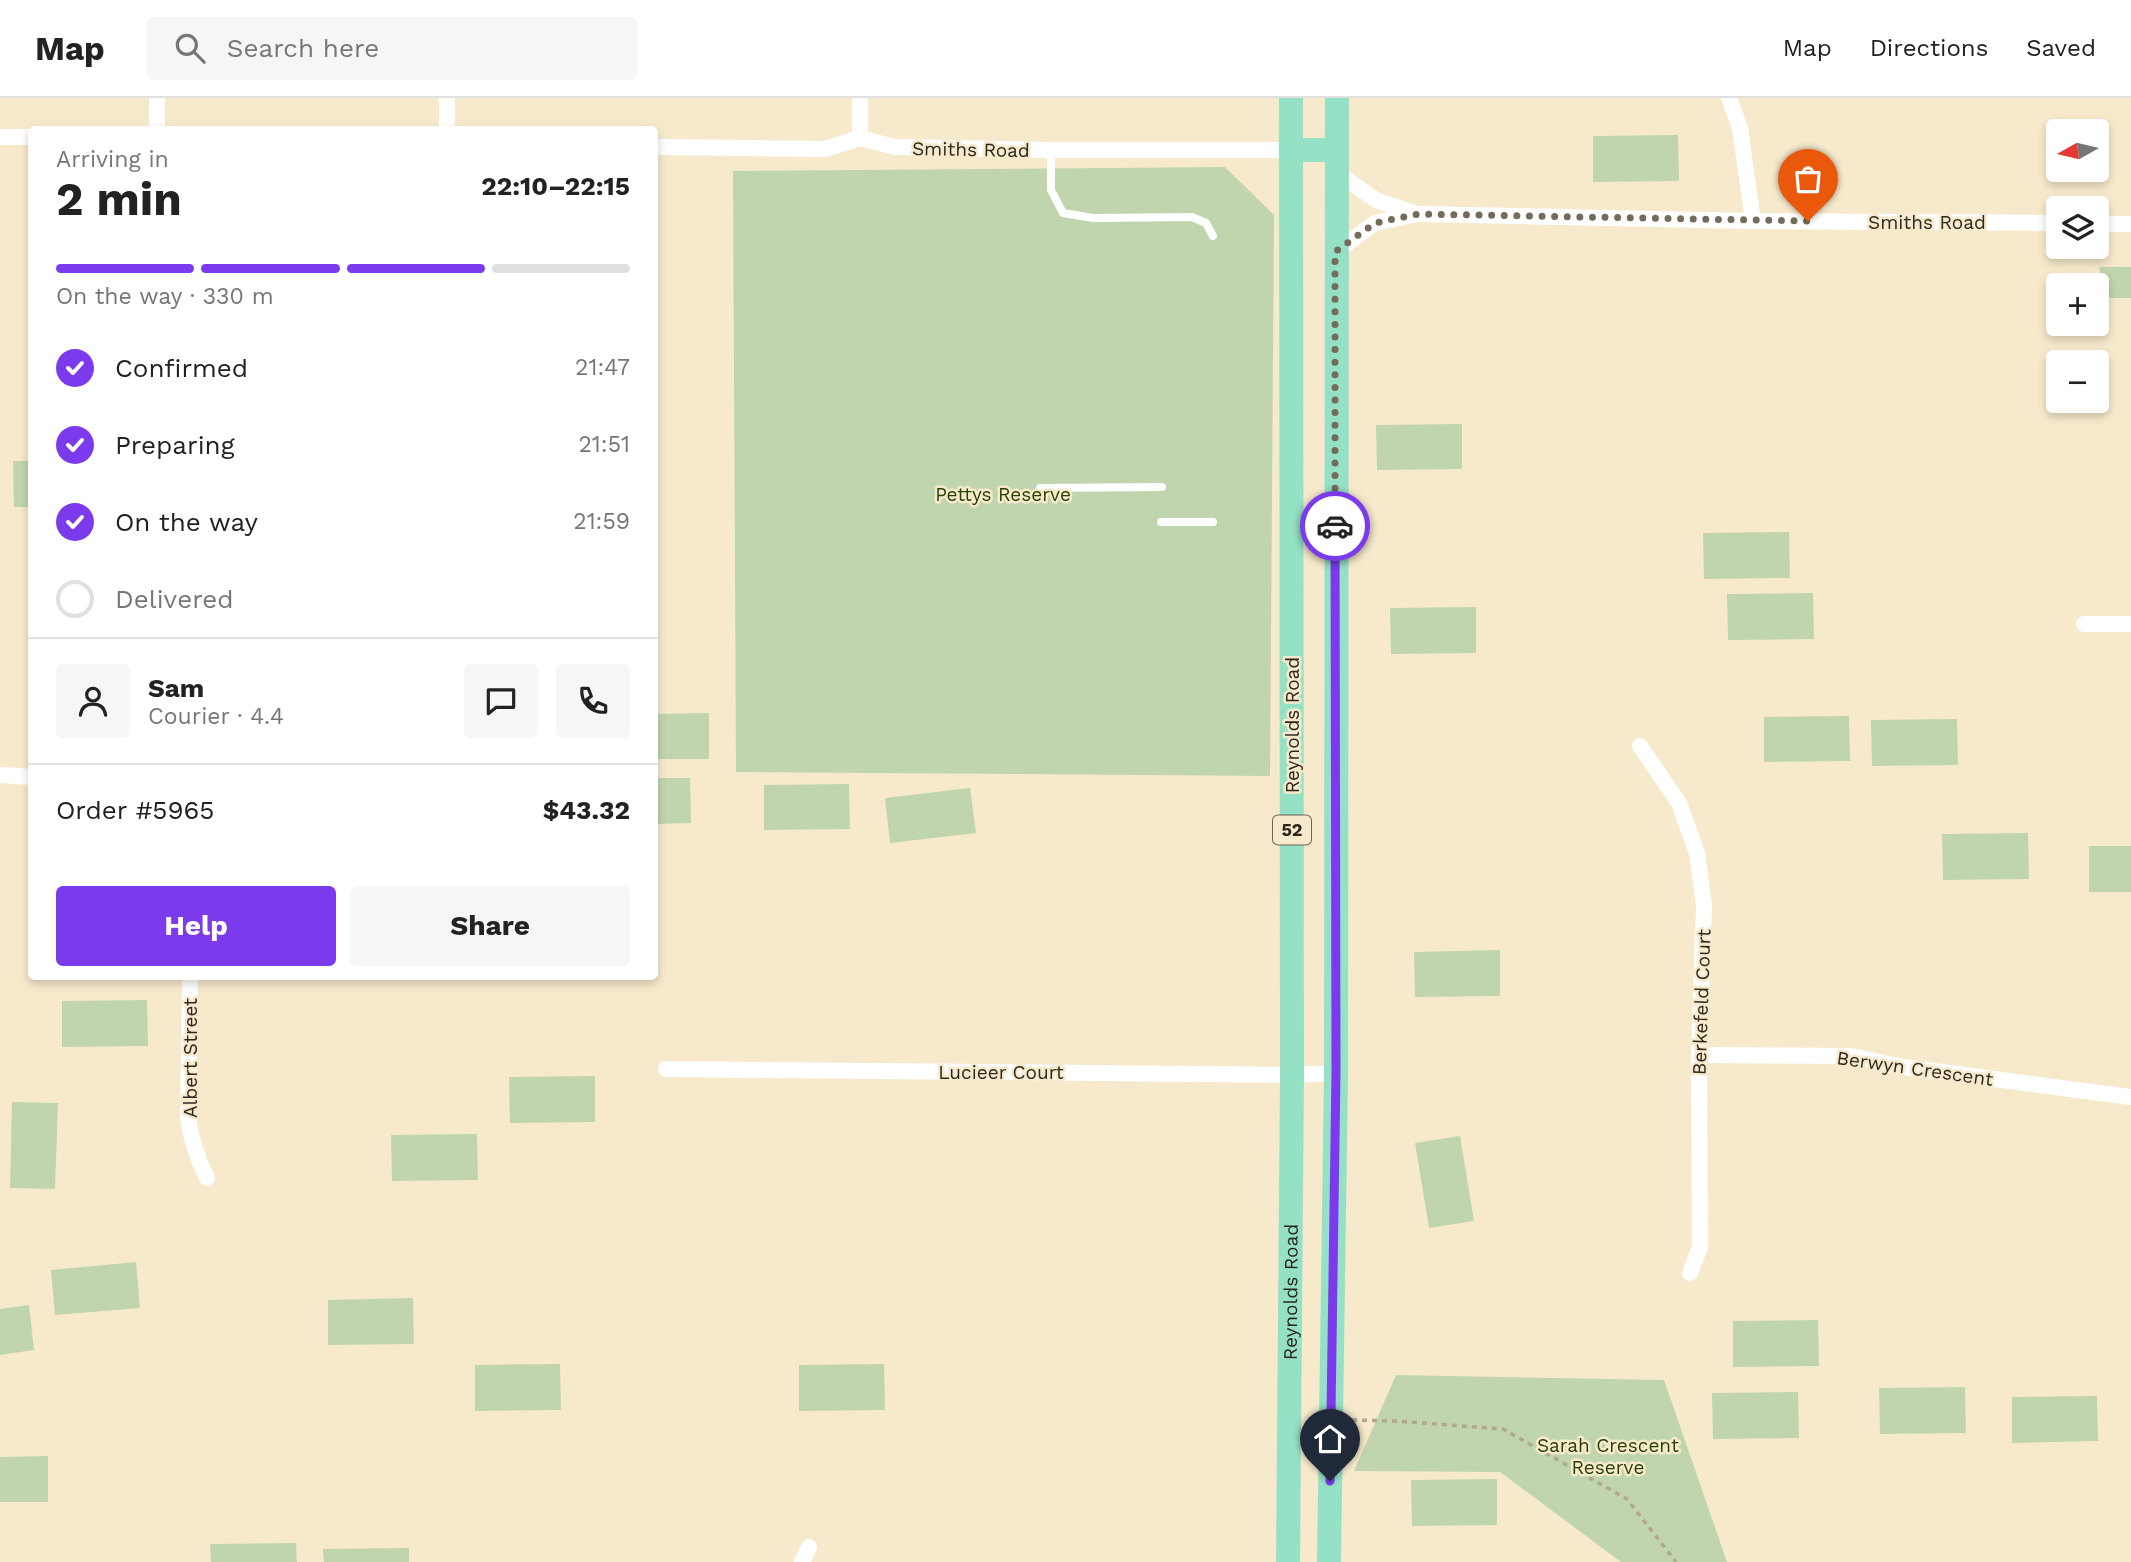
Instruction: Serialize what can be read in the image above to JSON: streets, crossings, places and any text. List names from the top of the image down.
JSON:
{
  "streets": {
    "main road": ["Reynolds Road", "52"],
    "street": [
      "Smiths Road",
      "Berkefeld Court",
      "Albert Street",
      "Berwyn Crescent",
      "Lucieer Court"
    ]
  },
  "crossings": [
    ["Smiths Road", "Reynolds Road"],
    ["Smiths Road", "52"],
    ["Reynolds Road", "Lucieer Court"],
    ["52", "Lucieer Court"],
    ["Berkefeld Court", "Berwyn Crescent"]
  ],
  "parks": ["Pettys Reserve", "Sarah Crescent Reserve"],
  "north": "left",
  "page": {
    "header": "Map",
    "search": "Search here",
    "nav": ["Map", "Directions", "Saved"],
    "map_buttons": ["+", "−"],
    "heading": ["2 min", "Arriving in", "22:10–22:15"],
    "panel": [
      "Sam",
      "Courier · 4.4",
      "Order #5965",
      "$43.32"
    ],
    "bar": "On the way · 330 m",
    "list": [
      ["Confirmed", "21:47"],
      ["Preparing", "21:51"],
      ["On the way", "21:59"],
      "Delivered"
    ],
    "buttons": ["Help", "Share"]
  }
}
